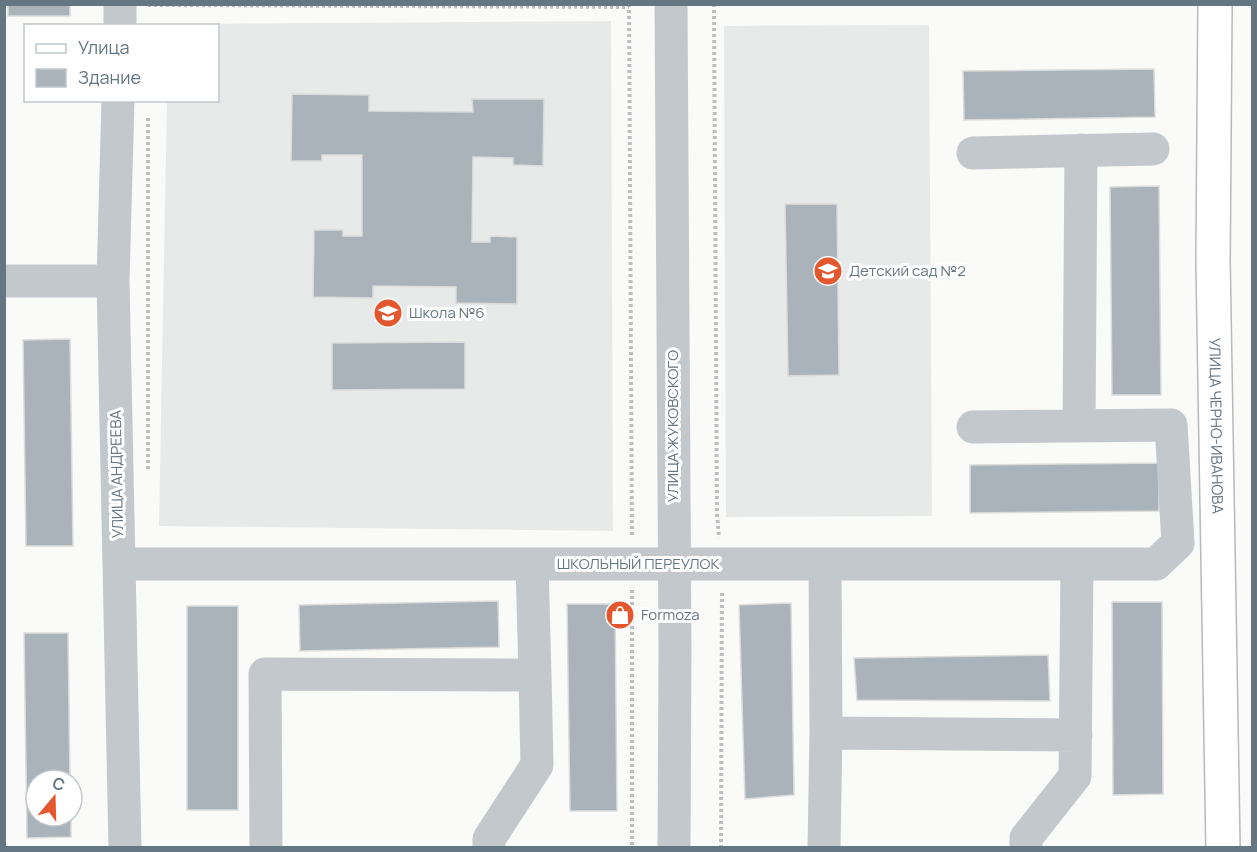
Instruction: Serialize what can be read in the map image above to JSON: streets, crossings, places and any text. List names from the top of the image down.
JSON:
{
  "streets": {
    "main road": ["УЛИЦА ЧЕРНО-ИВАНОВА"],
    "street": ["УЛИЦА ЖУКОВСКОГО", "УЛИЦА АНДРЕЕВА", "ШКОЛЬНЫЙ ПЕРЕУЛОК"]
  },
  "crossings": [
    ["УЛИЦА ЖУКОВСКОГО", "ШКОЛЬНЫЙ ПЕРЕУЛОК"],
    ["УЛИЦА АНДРЕЕВА", "ШКОЛЬНЫЙ ПЕРЕУЛОК"]
  ],
  "places": {
    "school or university": ["Детский сад №2", "Школа №6"],
    "shop": ["Formoza"]
  },
  "legend": ["Улица", "Здание"],
  "north": "top"
}
